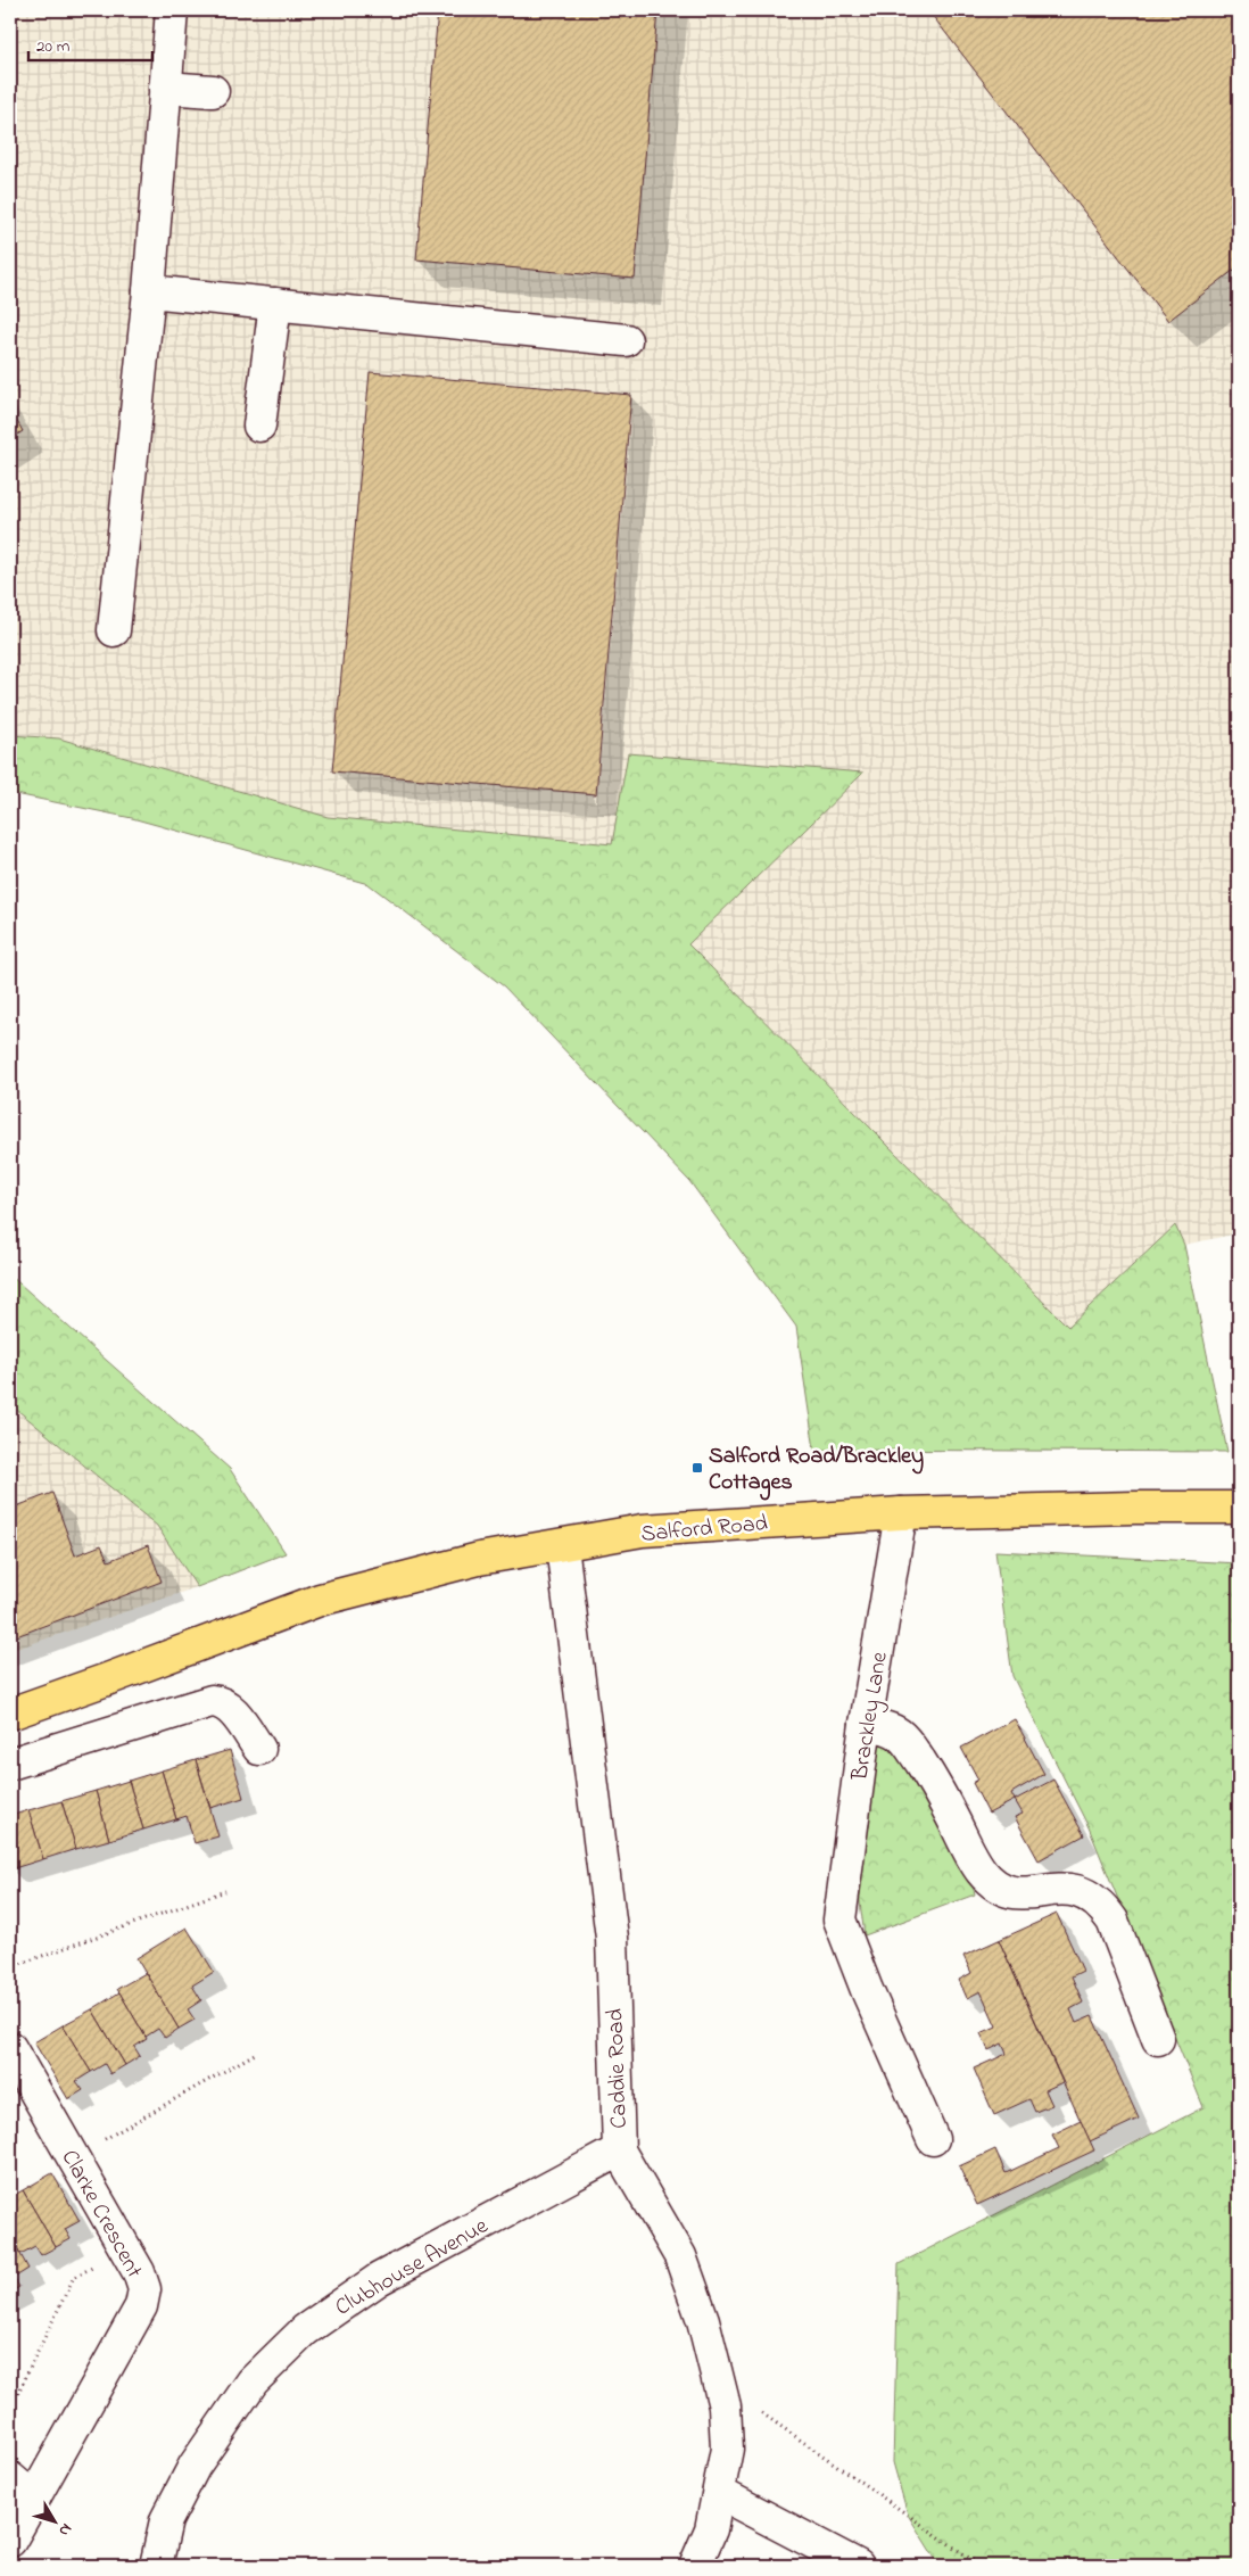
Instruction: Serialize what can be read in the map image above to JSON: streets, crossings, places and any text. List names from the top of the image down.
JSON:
{
  "streets": {
    "main road": ["Salford Road"],
    "street": [
      "Brackley Lane",
      "Caddie Road",
      "Clarke Crescent",
      "Clubhouse Avenue"
    ]
  },
  "crossings": [
    ["Salford Road", "Brackley Lane"],
    ["Salford Road", "Caddie Road"],
    ["Caddie Road", "Clubhouse Avenue"]
  ],
  "places": {
    "transit": ["Salford Road/Brackley Cottages"]
  },
  "scale_bar": "20 m",
  "north": "bottom right"
}
